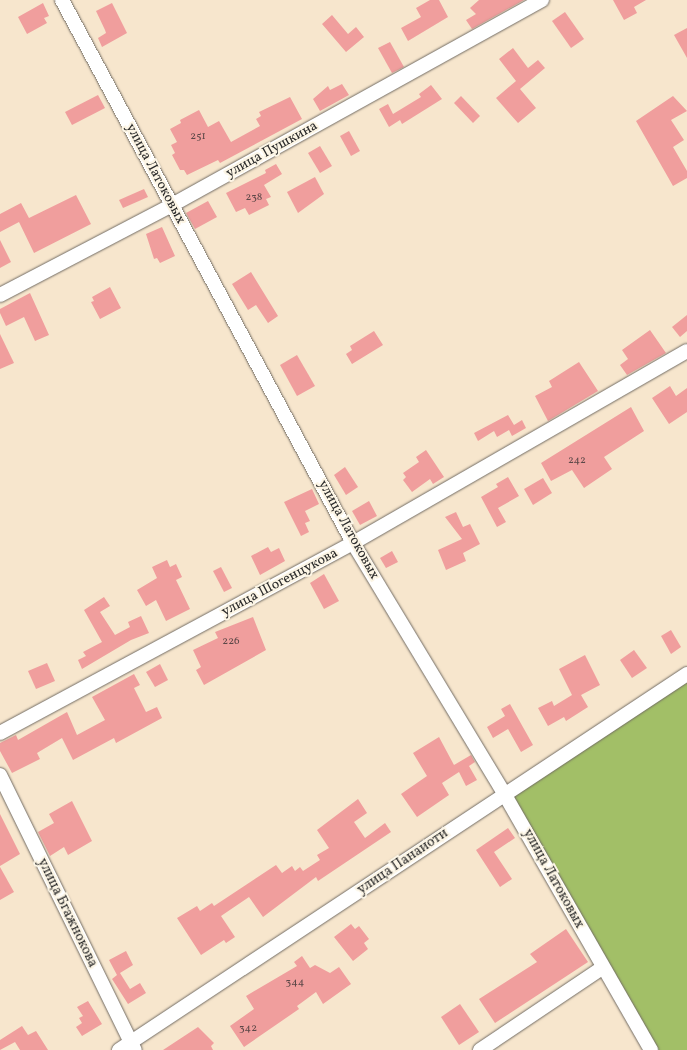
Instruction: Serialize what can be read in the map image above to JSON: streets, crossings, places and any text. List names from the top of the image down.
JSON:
{
  "streets": {
    "street": [
      "улица Пушкина",
      "улица Латоковых",
      "улица Шогенцукова",
      "улица Панаиоти",
      "улица Бгажнокова"
    ]
  },
  "crossings": [
    ["улица Пушкина", "улица Латоковых"],
    ["улица Латоковых", "улица Шогенцукова"],
    ["улица Латоковых", "улица Панаиоти"],
    ["улица Панаиоти", "улица Бгажнокова"]
  ],
  "house_numbers": [
    "251",
    "238",
    "242",
    "226",
    "344",
    "342"
  ]
}
